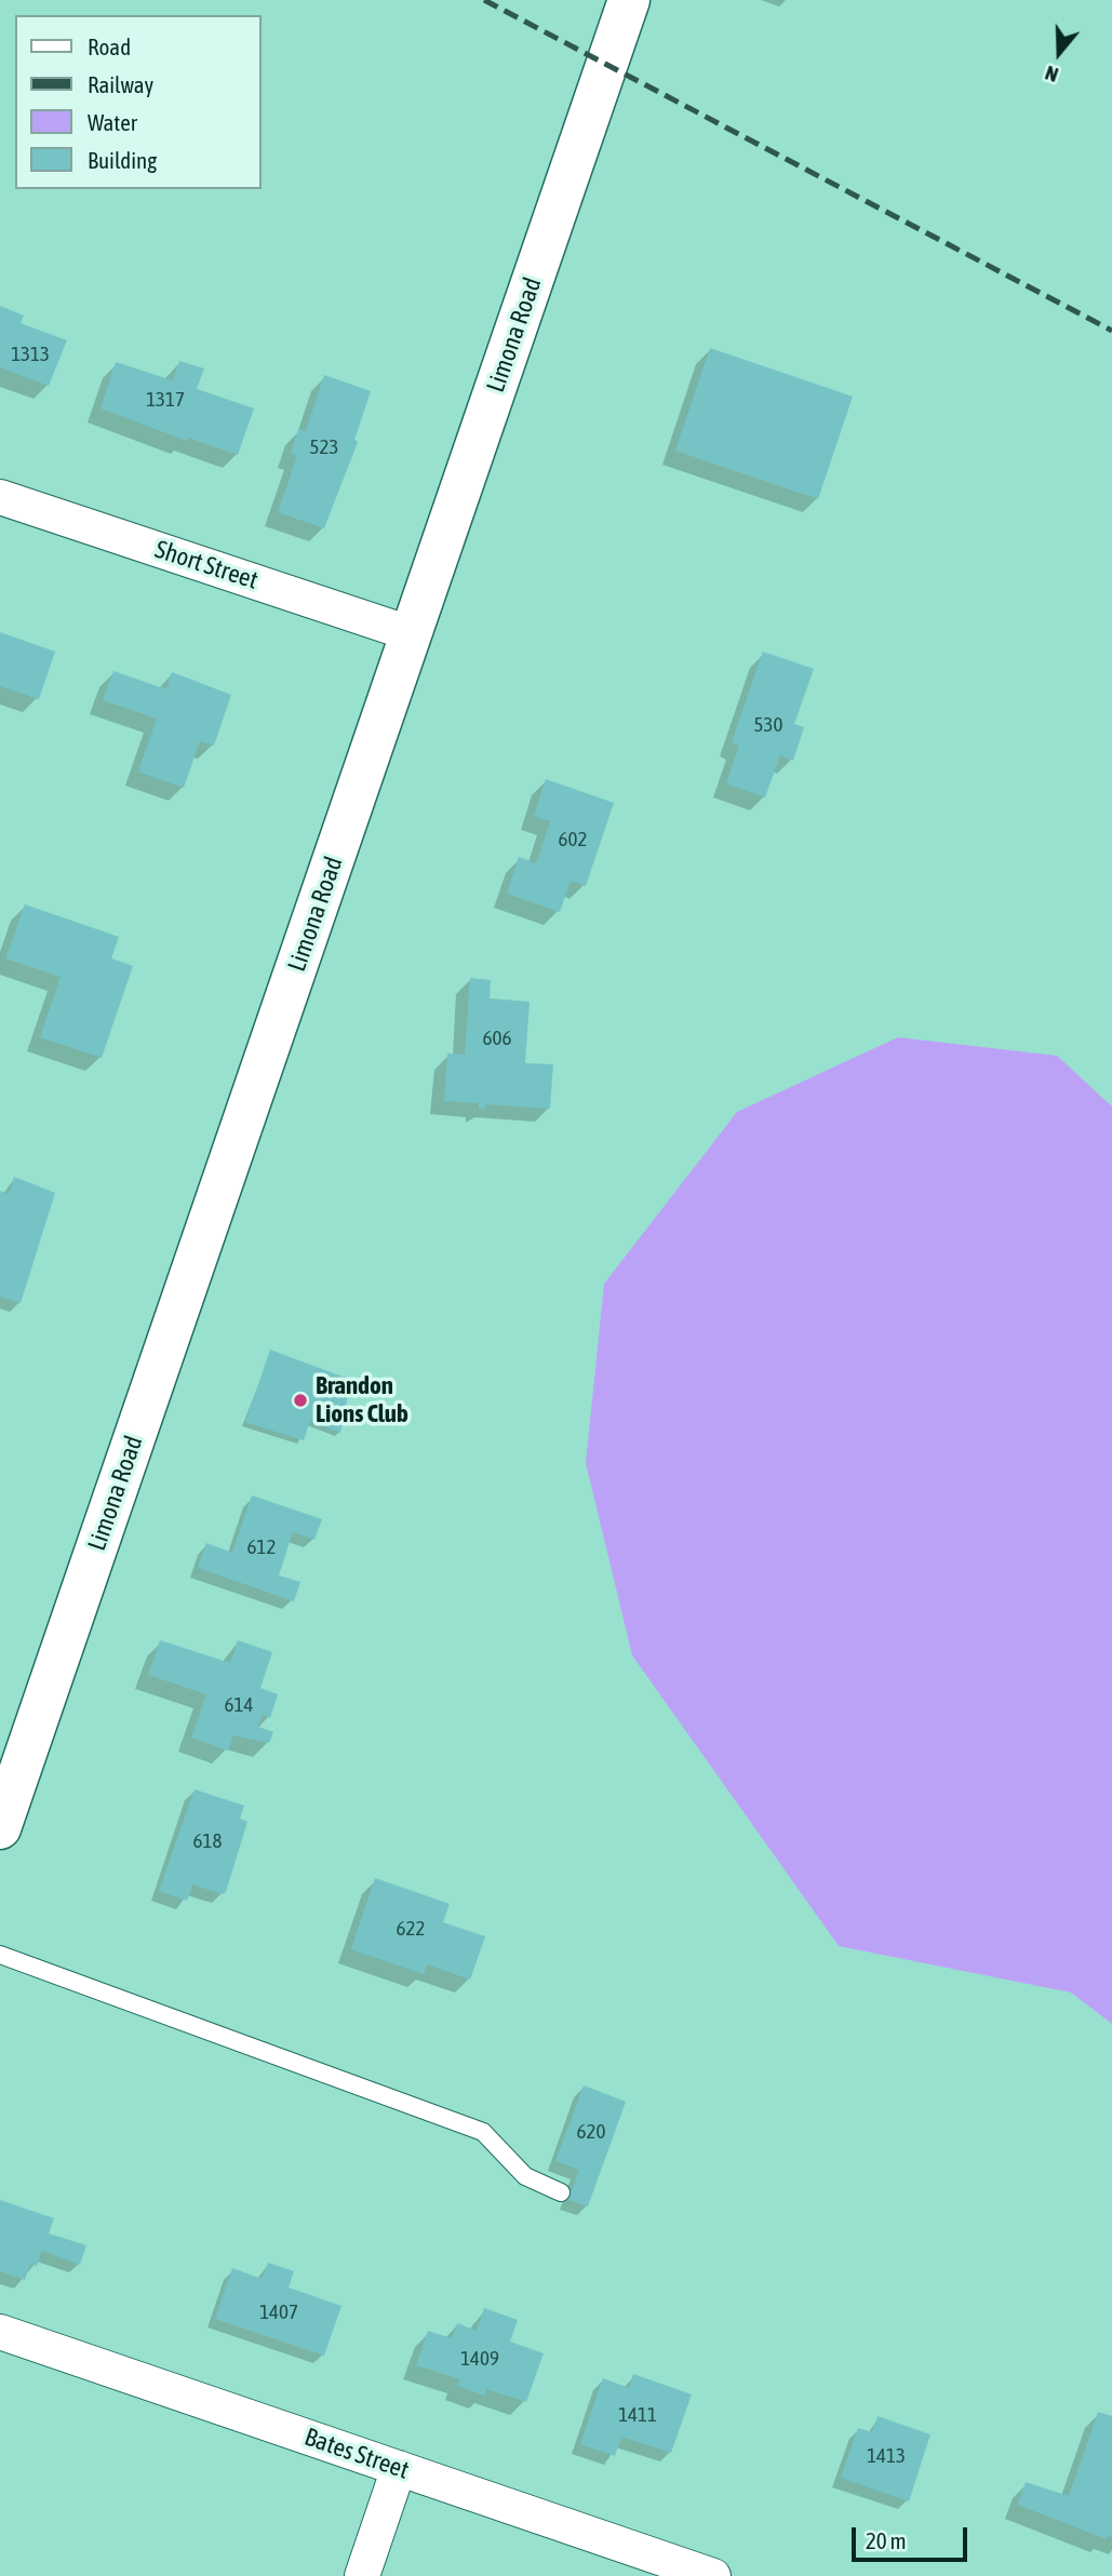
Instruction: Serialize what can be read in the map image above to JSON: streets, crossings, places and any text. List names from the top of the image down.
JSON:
{
  "streets": {
    "street": ["Limona Road", "Short Street", "Bates Street"]
  },
  "crossings": [
    ["Limona Road", "Short Street"]
  ],
  "places": ["Brandon Lions Club"],
  "house_numbers": [
    "1313",
    "1317",
    "523",
    "530",
    "602",
    "606",
    "612",
    "614",
    "618",
    "622",
    "620",
    "1407",
    "1409",
    "1411",
    "1413"
  ],
  "legend": [
    "Road",
    "Railway",
    "Water",
    "Building"
  ],
  "scale_bar": "20 m",
  "north": "bottom"
}
